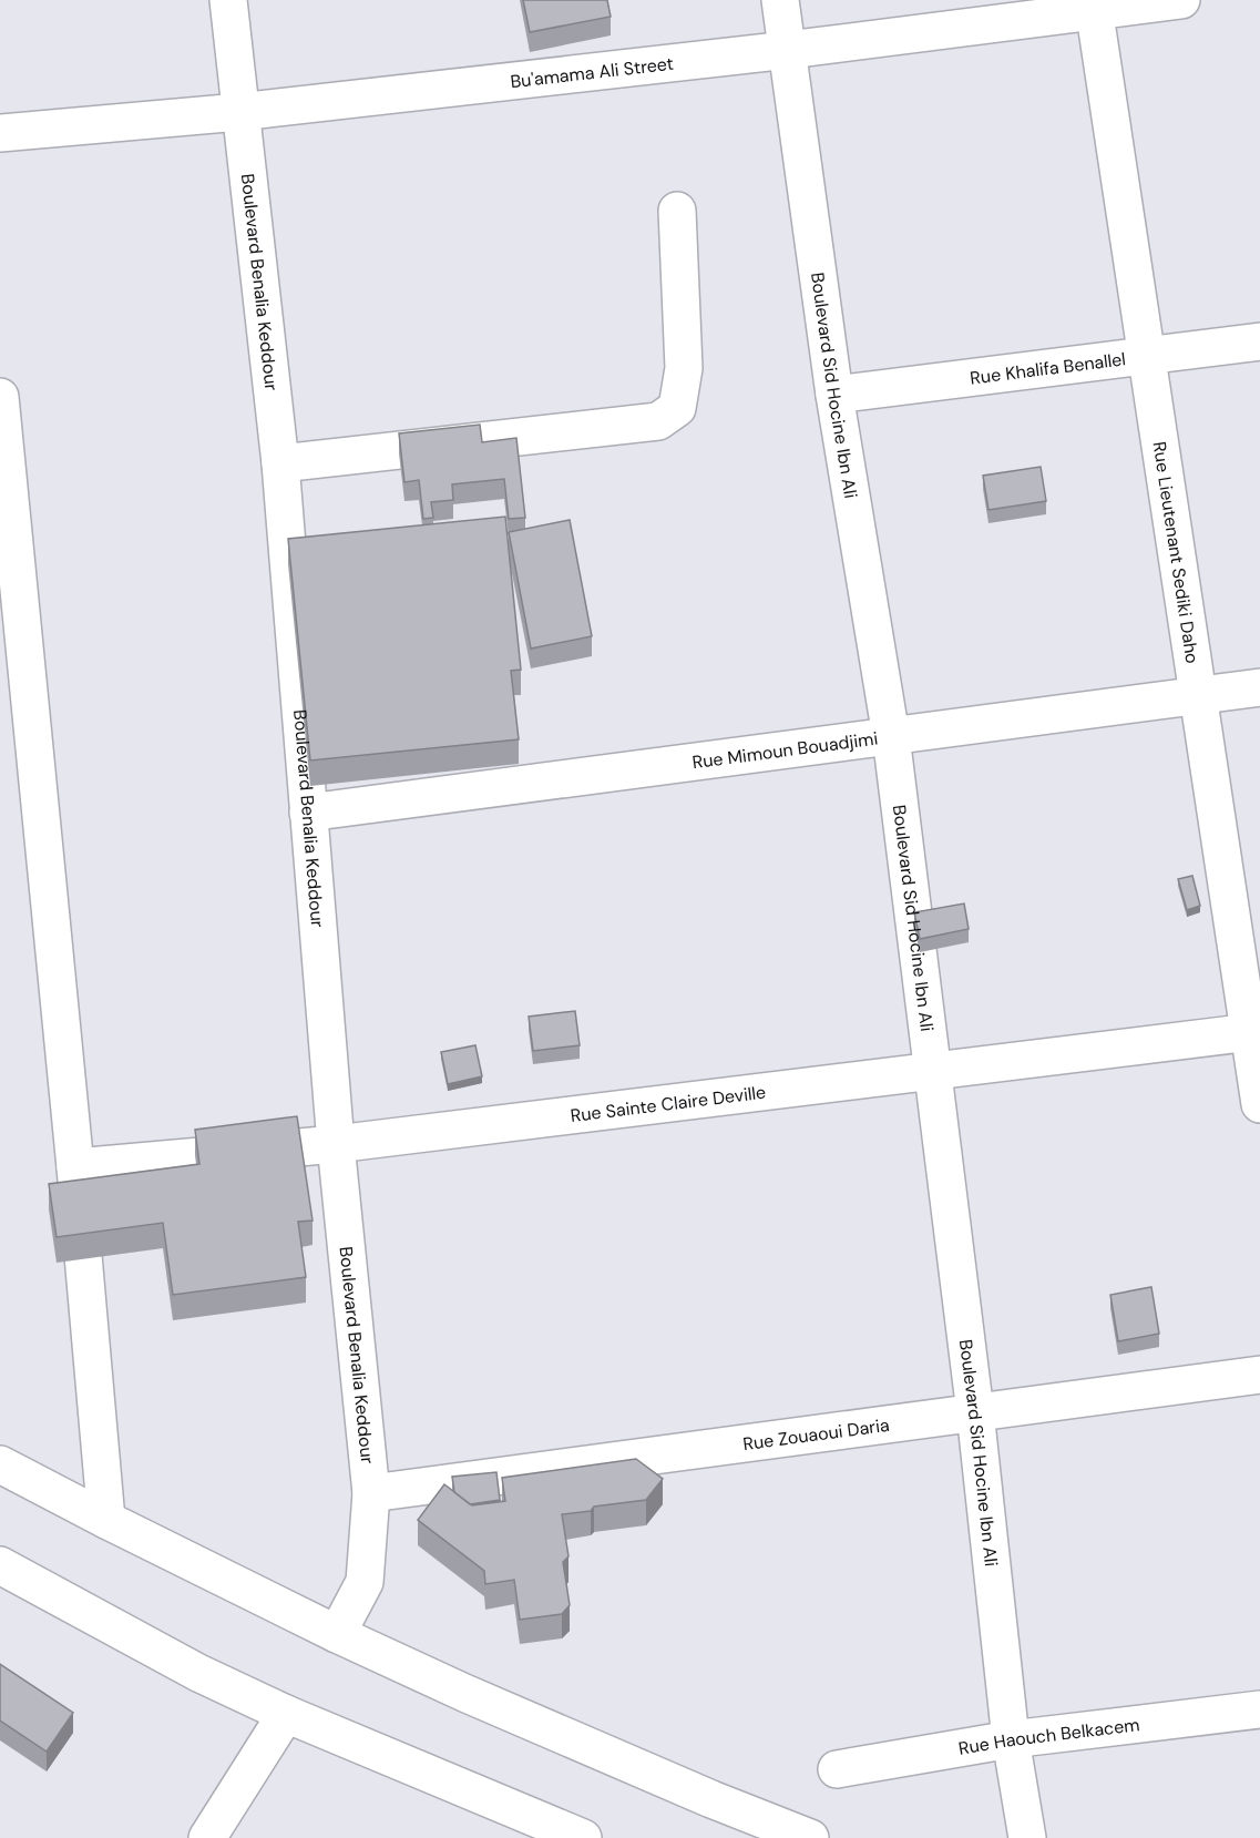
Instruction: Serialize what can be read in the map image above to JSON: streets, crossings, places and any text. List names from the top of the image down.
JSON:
{
  "streets": {
    "street": [
      "Bu'amama Ali Street",
      "Boulevard Benalia Keddour",
      "Rue Khalifa Benallel",
      "Boulevard Sid Hocine Ibn Ali",
      "Rue Lieutenant Sediki Daho",
      "Rue Mimoun Bouadjimi",
      "Rue Sainte Claire Deville",
      "Rue Zouaoui Daria",
      "Rue Haouch Belkacem"
    ]
  },
  "crossings": [
    ["Bu'amama Ali Street", "Boulevard Benalia Keddour"],
    ["Bu'amama Ali Street", "Boulevard Sid Hocine Ibn Ali"],
    ["Bu'amama Ali Street", "Rue Lieutenant Sediki Daho"],
    ["Boulevard Benalia Keddour", "Rue Mimoun Bouadjimi"],
    ["Boulevard Benalia Keddour", "Rue Sainte Claire Deville"],
    ["Boulevard Benalia Keddour", "Rue Zouaoui Daria"],
    ["Rue Khalifa Benallel", "Boulevard Sid Hocine Ibn Ali"],
    ["Rue Khalifa Benallel", "Rue Lieutenant Sediki Daho"],
    ["Boulevard Sid Hocine Ibn Ali", "Rue Mimoun Bouadjimi"],
    ["Boulevard Sid Hocine Ibn Ali", "Rue Sainte Claire Deville"],
    ["Boulevard Sid Hocine Ibn Ali", "Rue Zouaoui Daria"],
    ["Boulevard Sid Hocine Ibn Ali", "Rue Haouch Belkacem"],
    ["Rue Lieutenant Sediki Daho", "Rue Mimoun Bouadjimi"],
    ["Rue Lieutenant Sediki Daho", "Rue Sainte Claire Deville"]
  ]
}
